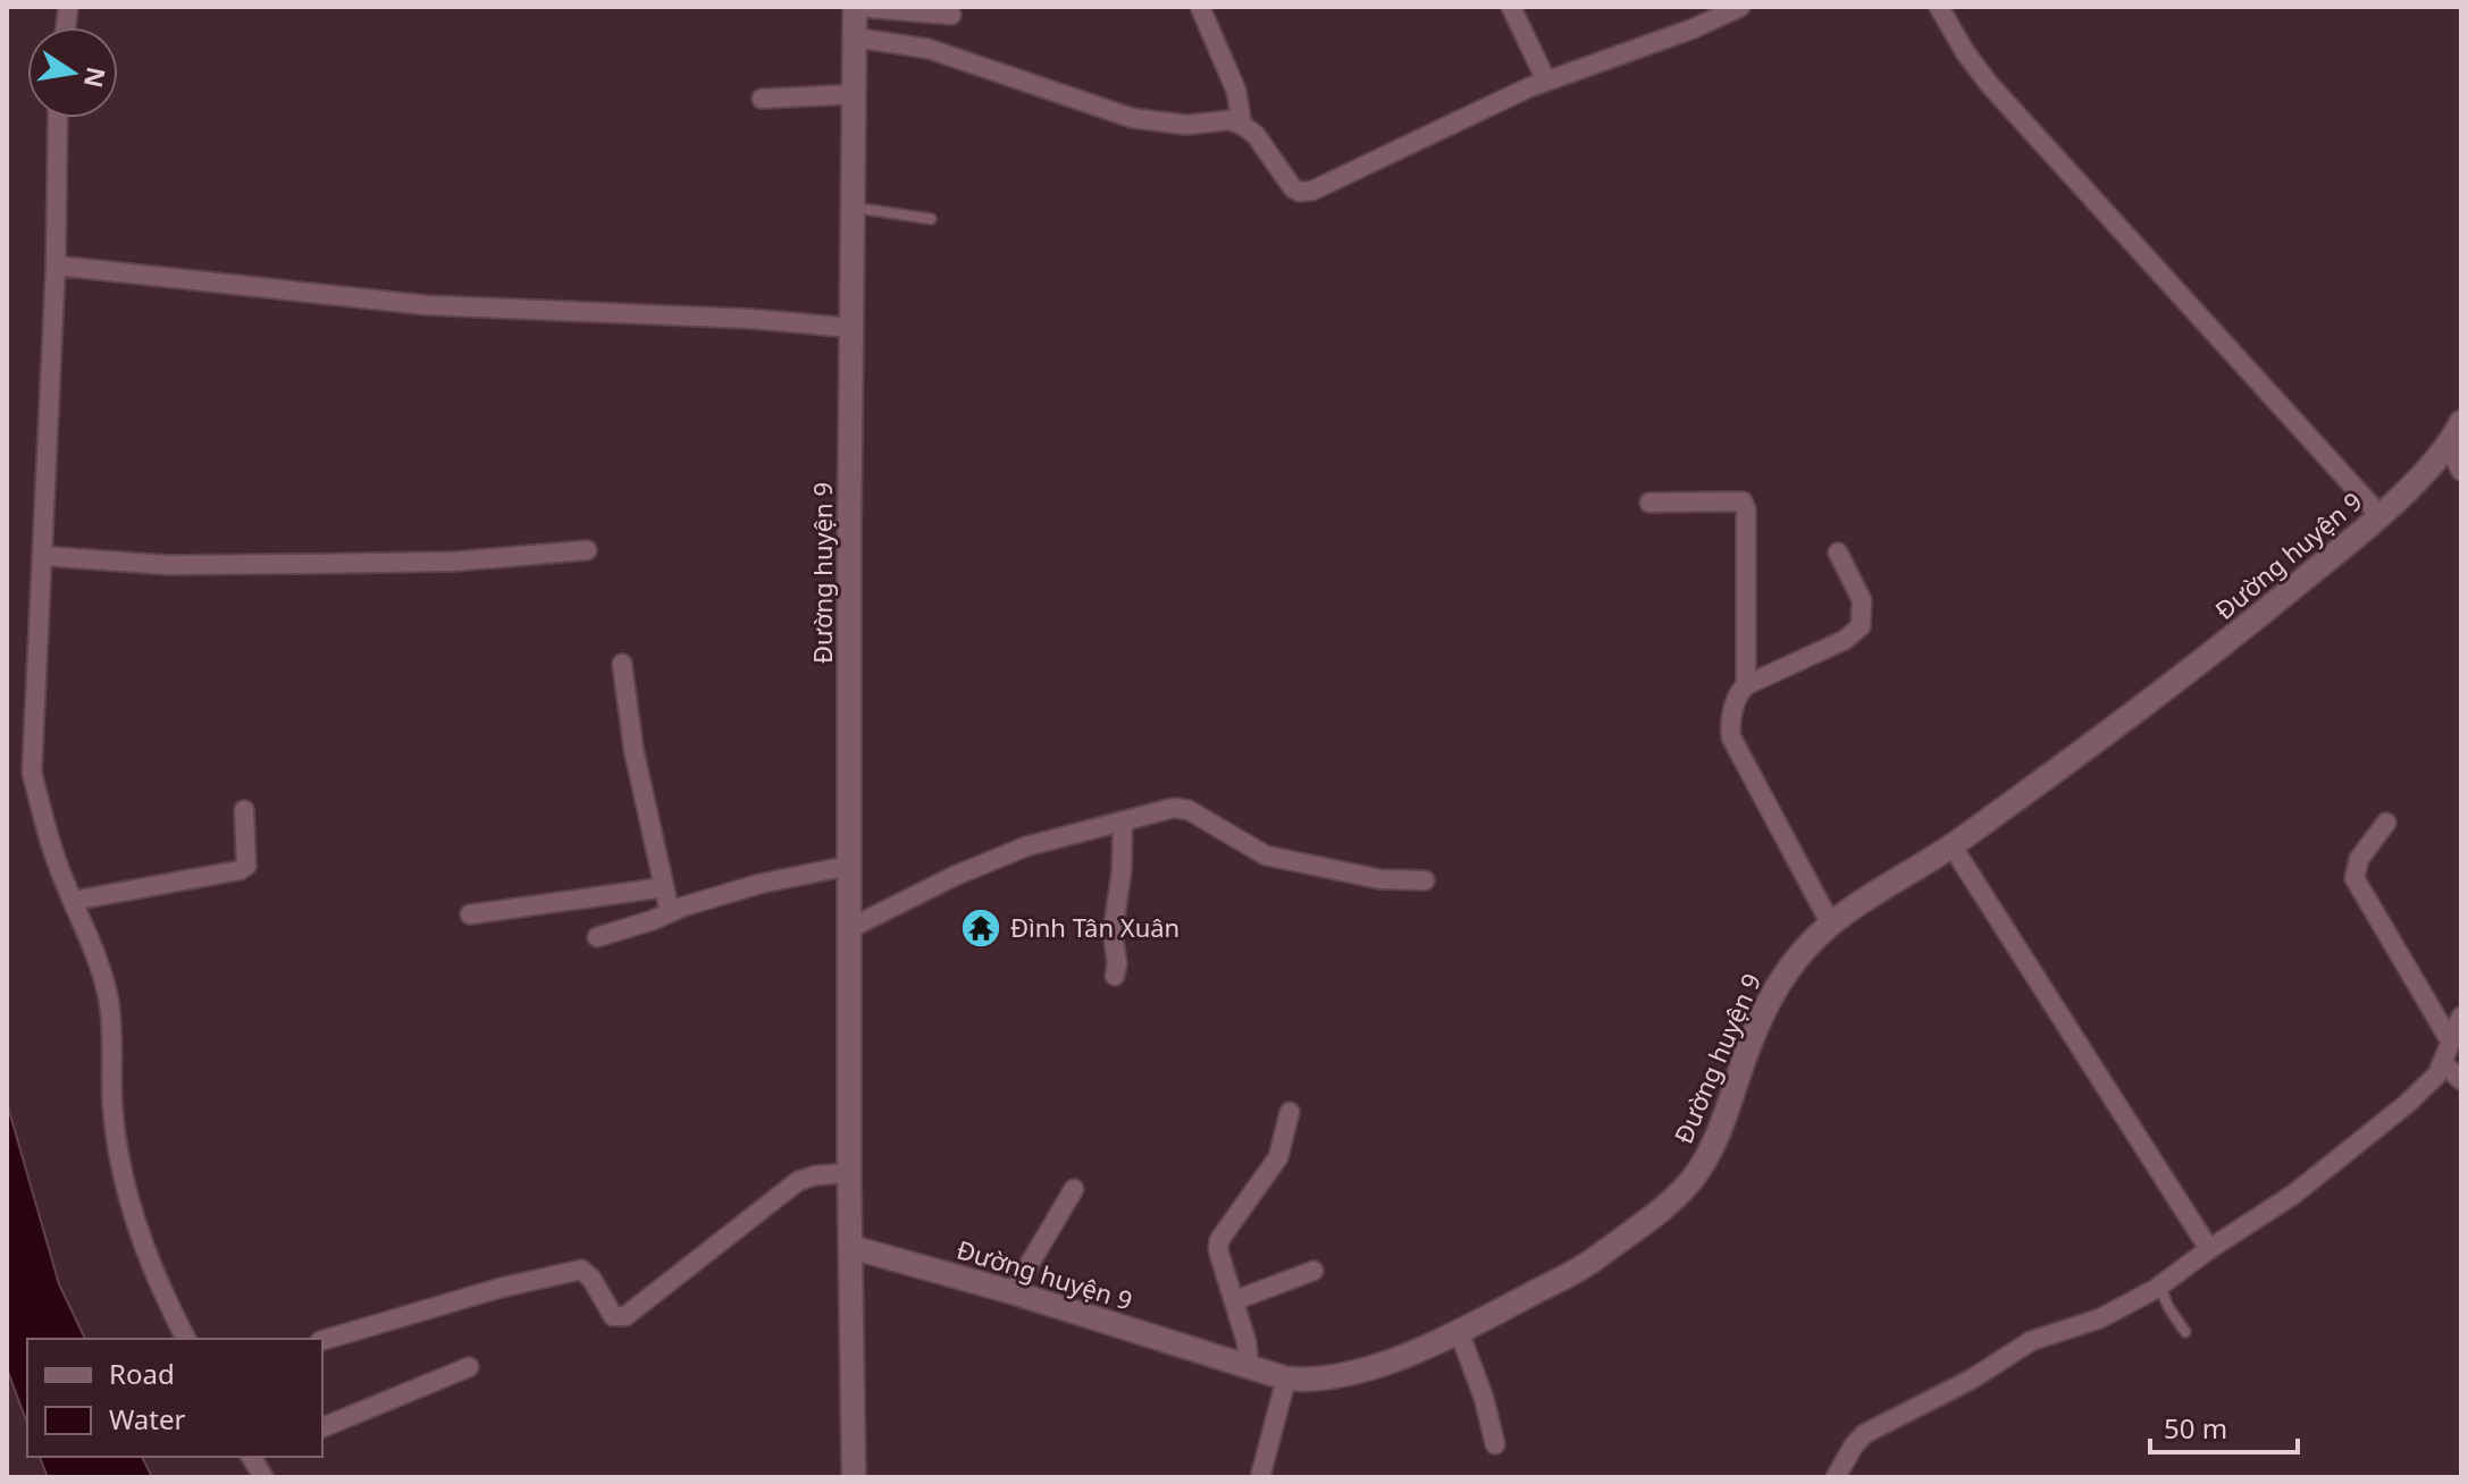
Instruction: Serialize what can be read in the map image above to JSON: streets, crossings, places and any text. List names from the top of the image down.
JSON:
{
  "streets": {
    "street": ["Đường huyện 9"]
  },
  "places": {
    "temple": ["Đình Tân Xuân"]
  },
  "legend": ["Road", "Water"],
  "scale_bar": "50 m",
  "north": "right"
}
